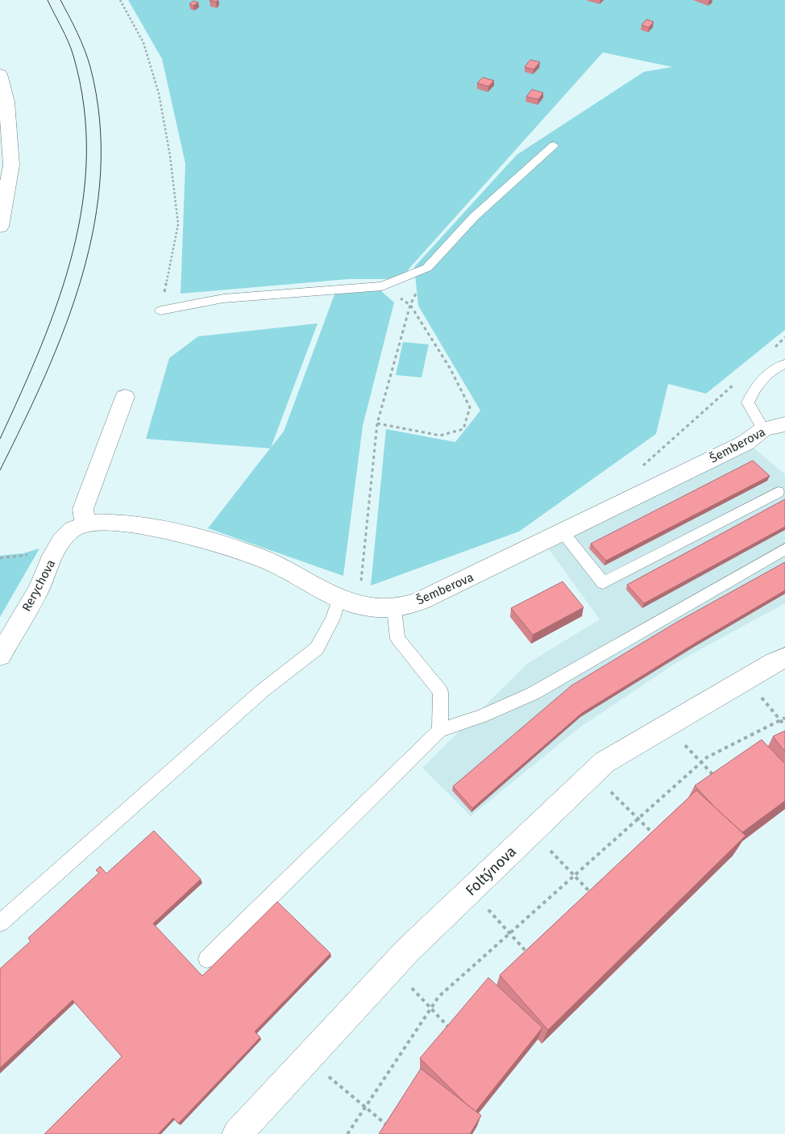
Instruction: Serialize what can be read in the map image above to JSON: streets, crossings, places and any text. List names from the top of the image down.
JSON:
{
  "streets": {
    "street": ["Šemberova", "Rerychova", "Foltýnova"]
  },
  "crossings": [
    ["Šemberova", "Rerychova"]
  ]
}
